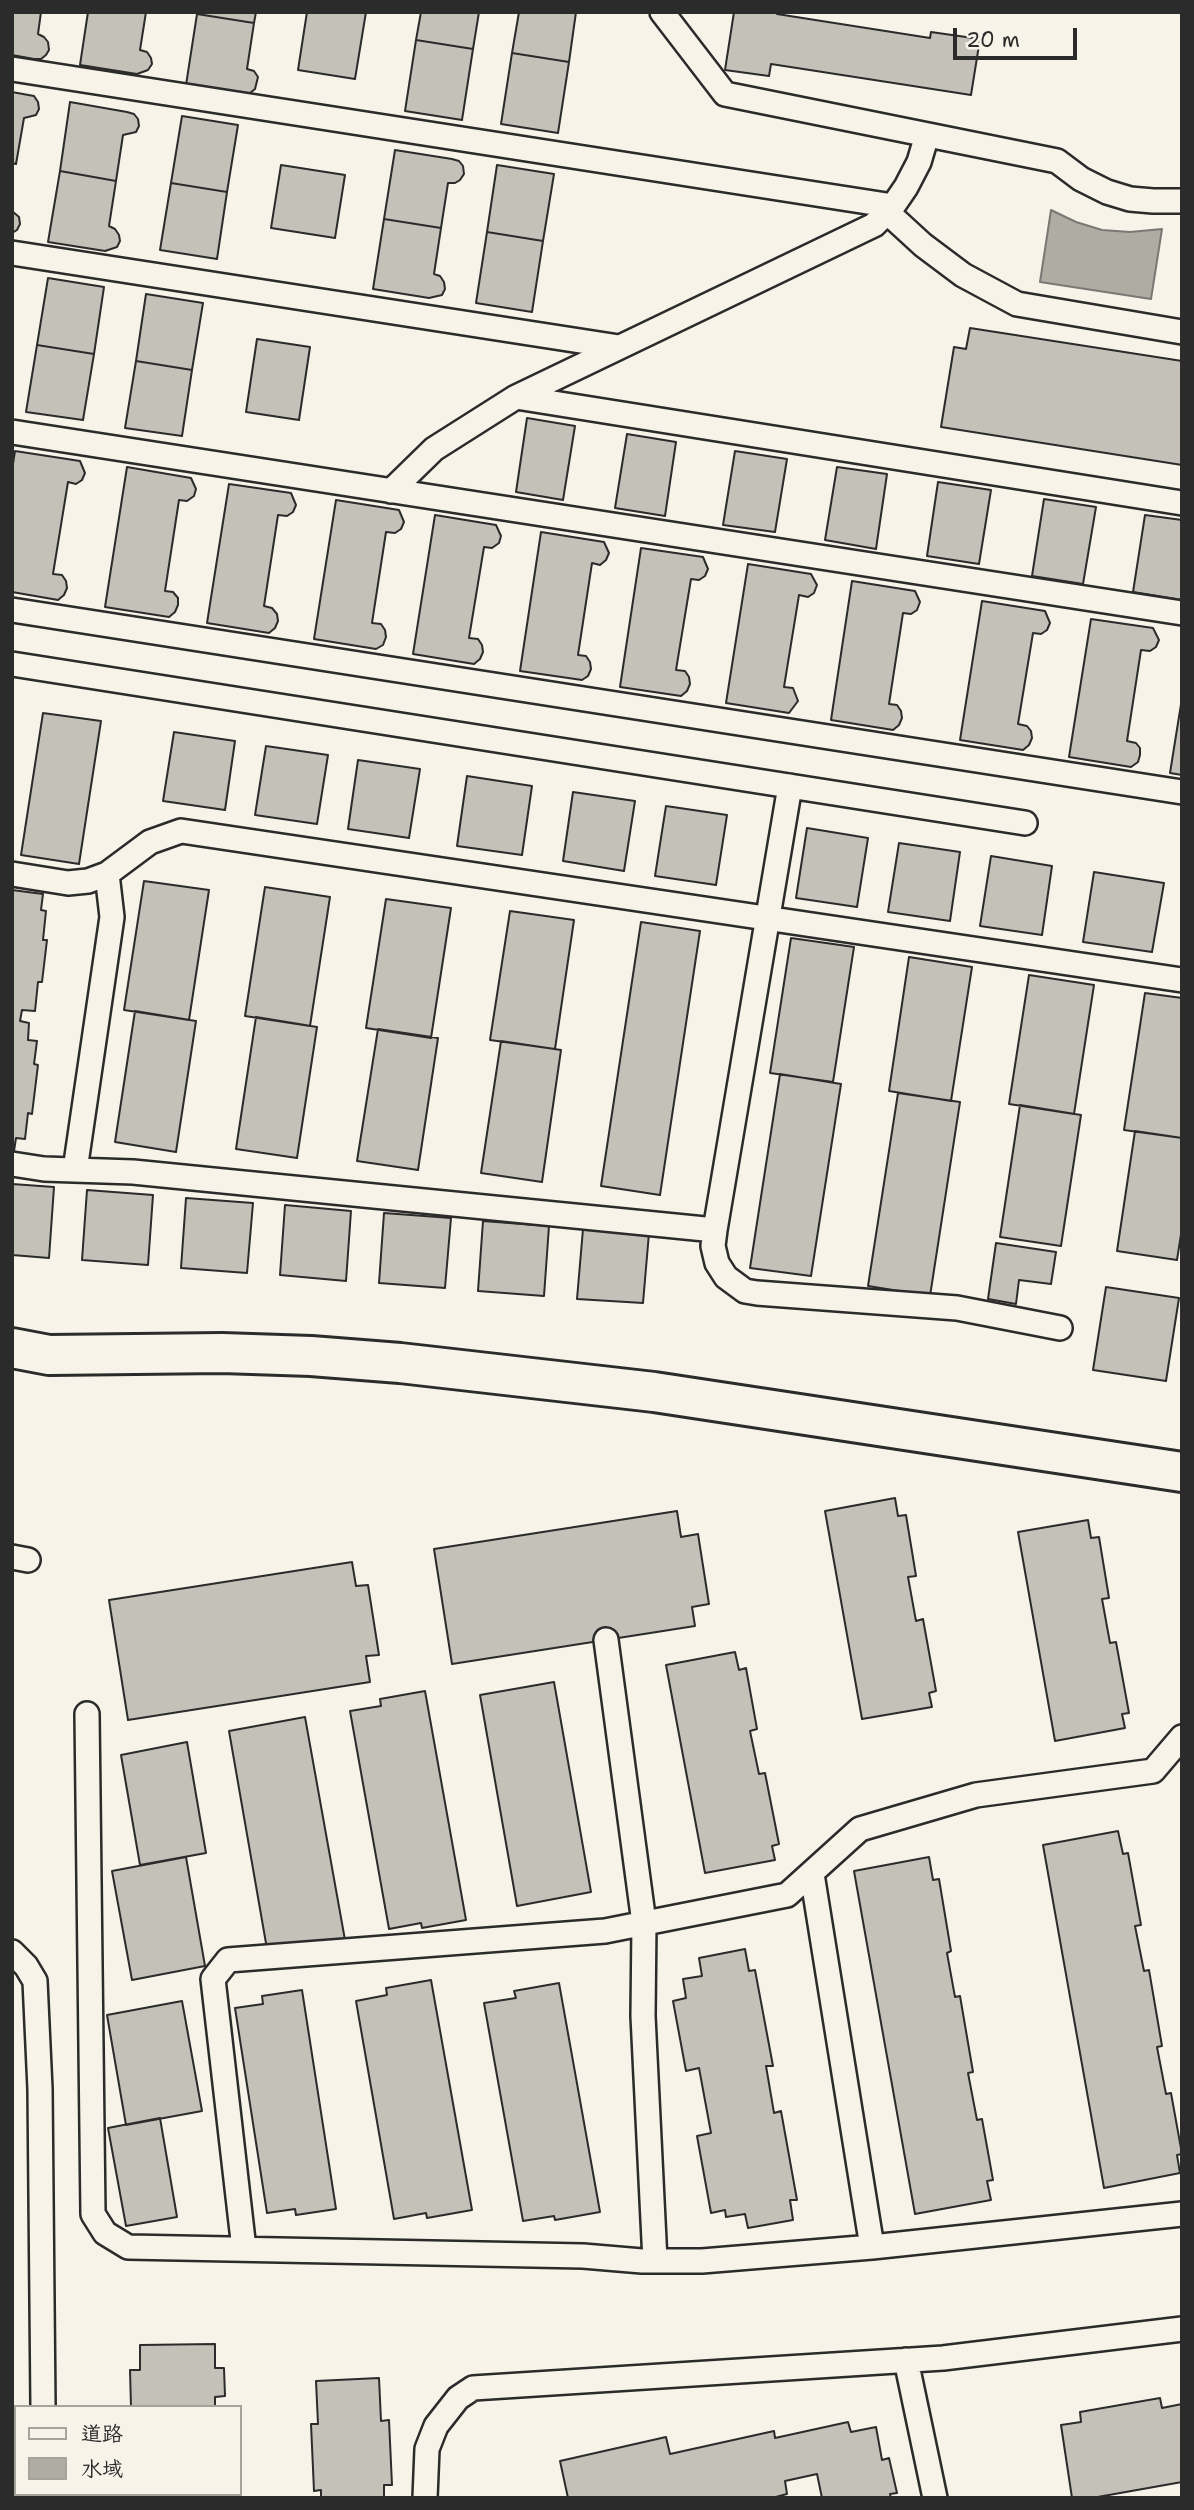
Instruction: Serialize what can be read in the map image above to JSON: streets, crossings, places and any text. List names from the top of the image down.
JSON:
{
  "legend": ["道路", "水域"],
  "scale_bar": "20 m"
}
